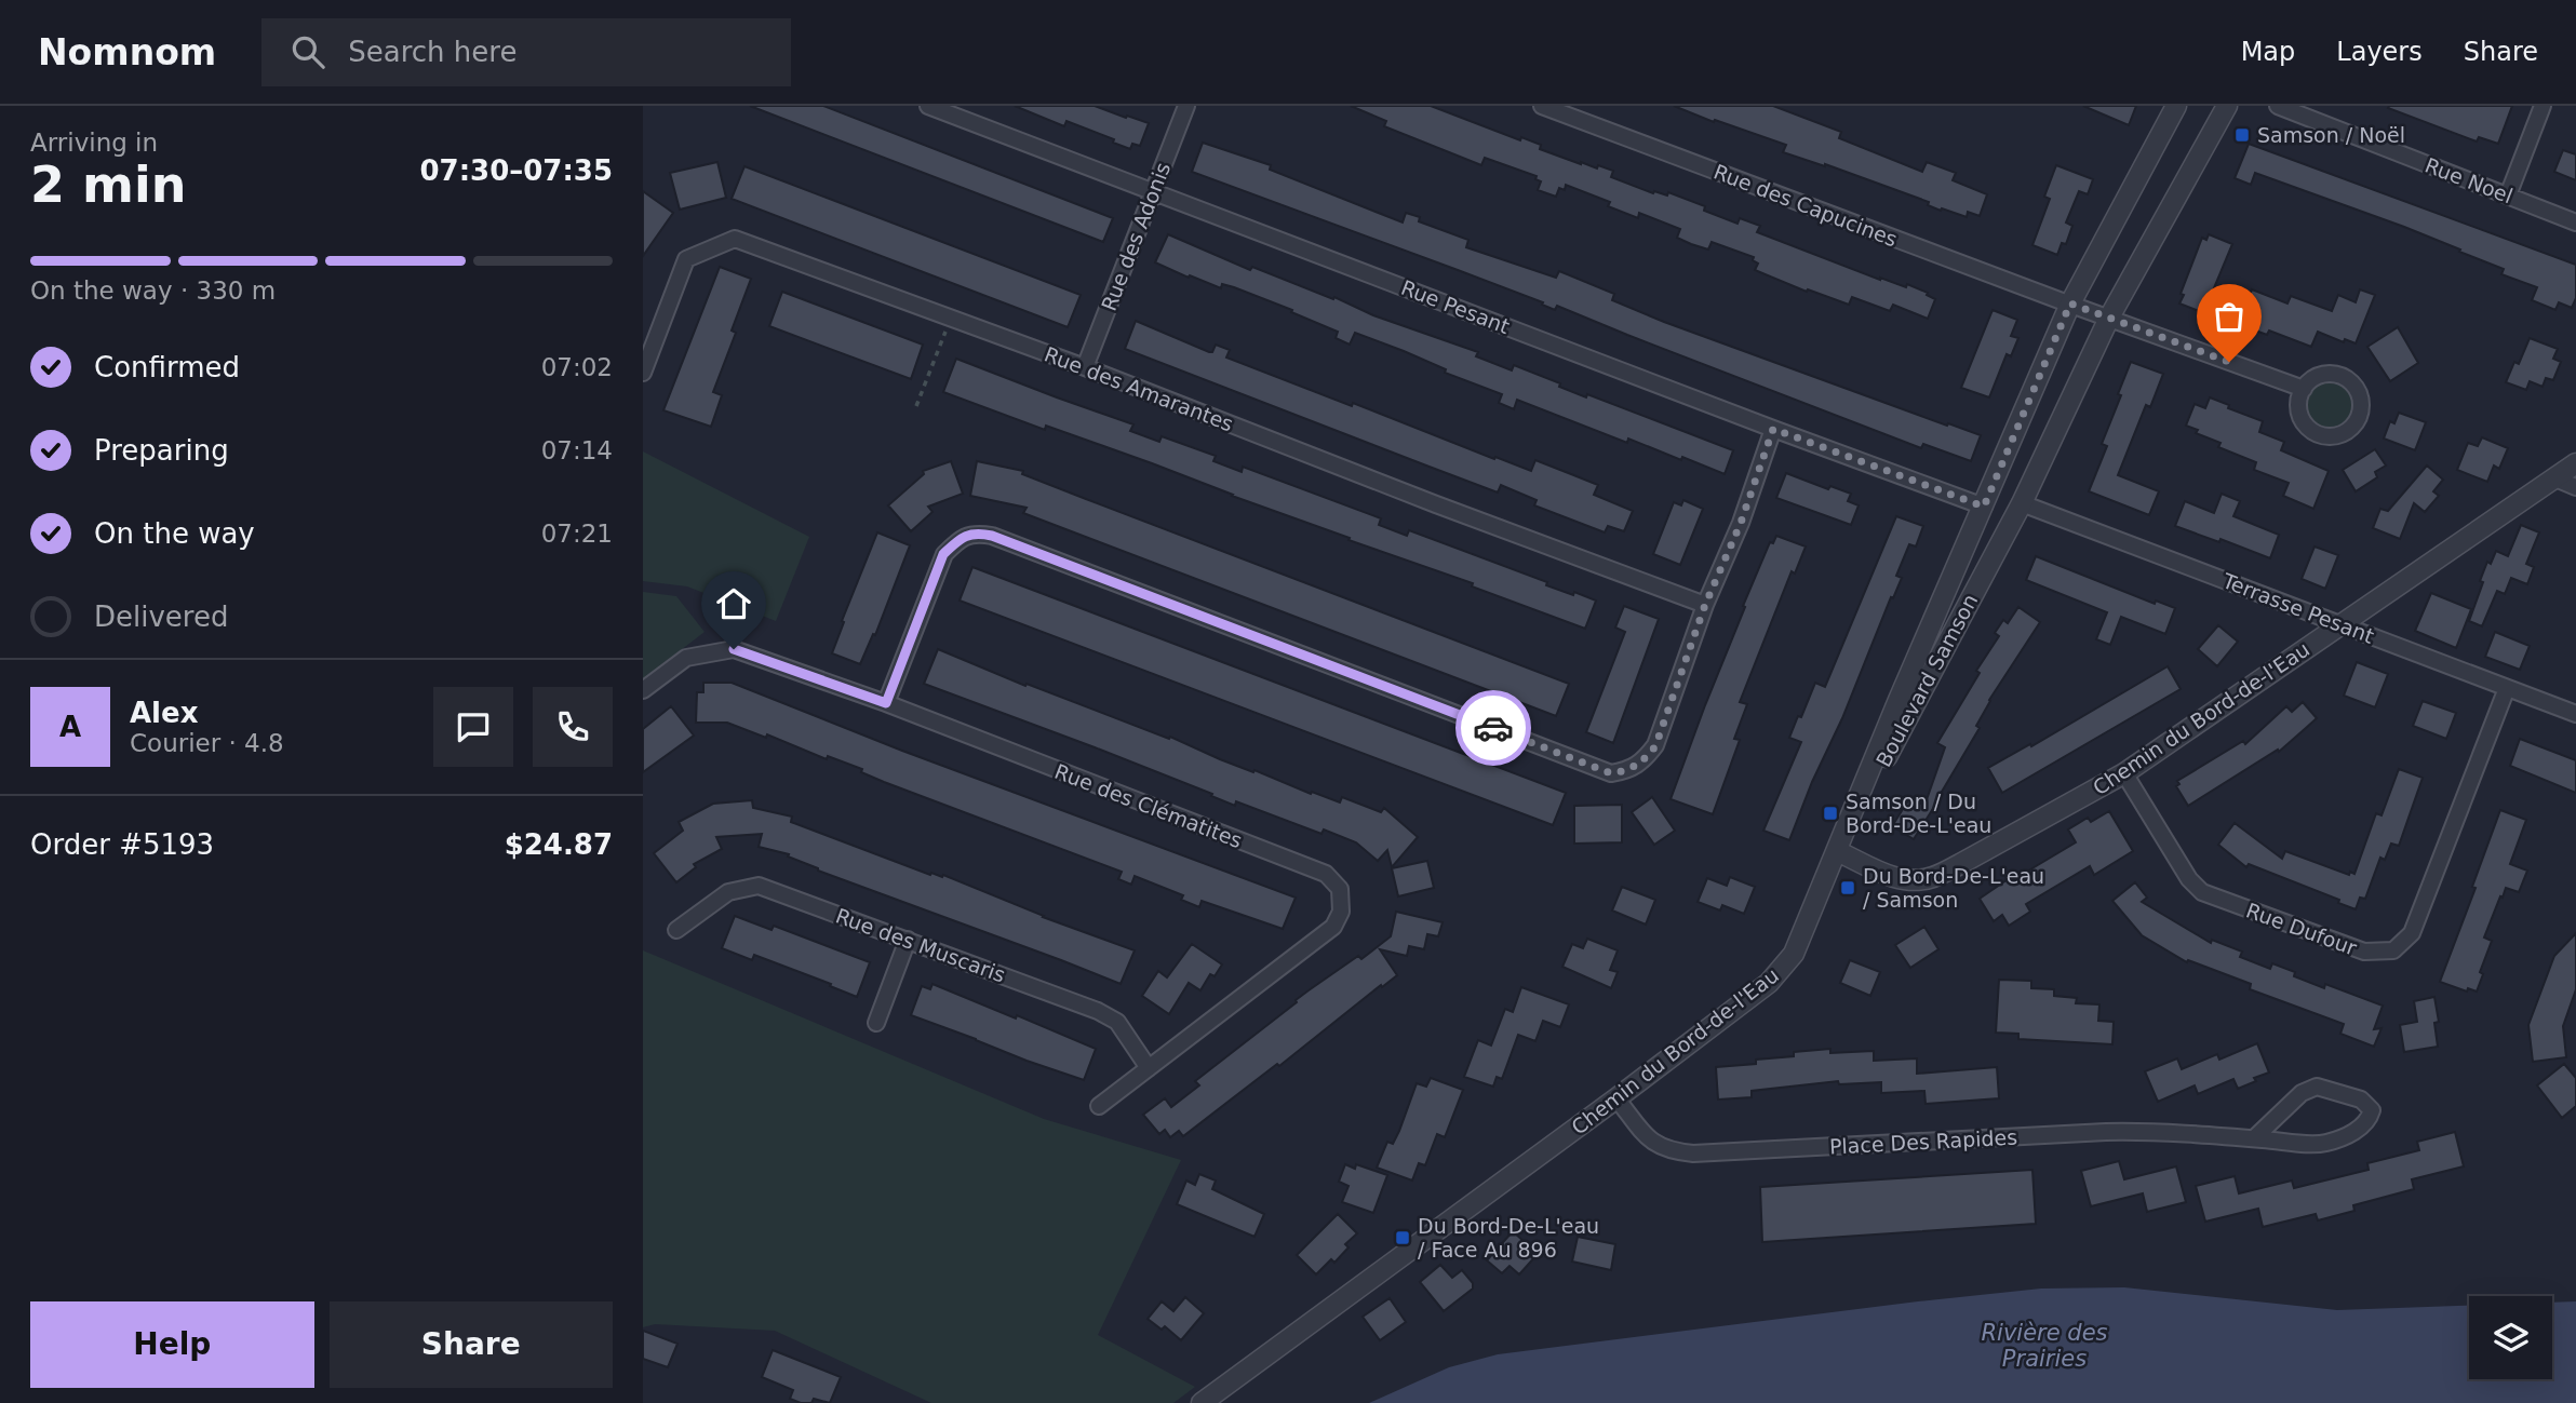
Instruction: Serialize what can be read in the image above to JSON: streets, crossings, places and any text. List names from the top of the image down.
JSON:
{
  "streets": {
    "street": [
      "Rue Noel",
      "Rue des Capucines",
      "Rue des Adonis",
      "Rue Pesant",
      "Rue des Amarantes",
      "Terrasse Pesant",
      "Boulevard Samson",
      "Chemin du Bord-de-l'Eau",
      "Rue des Clématites",
      "Rue Dufour",
      "Rue des Muscaris",
      "Place Des Rapides"
    ]
  },
  "crossings": [
    ["Rue des Capucines", "Boulevard Samson"],
    ["Rue des Adonis", "Rue Pesant"],
    ["Rue des Adonis", "Rue des Amarantes"],
    ["Rue Pesant", "Boulevard Samson"],
    ["Terrasse Pesant", "Boulevard Samson"],
    ["Terrasse Pesant", "Chemin du Bord-de-l'Eau"],
    ["Terrasse Pesant", "Rue Dufour"],
    ["Boulevard Samson", "Chemin du Bord-de-l'Eau"],
    ["Chemin du Bord-de-l'Eau", "Rue Dufour"],
    ["Chemin du Bord-de-l'Eau", "Place Des Rapides"],
    ["Rue des Clématites", "Rue des Muscaris"]
  ],
  "water": ["Rivière des Prairies"],
  "places": {
    "transit": [
      "Samson / Noël",
      "Samson / Du Bord-De-L'eau",
      "Du Bord-De-L'eau / Samson",
      "Du Bord-De-L'eau / Face Au 896"
    ]
  },
  "page": {
    "header": "Nomnom",
    "search": "Search here",
    "nav": ["Map", "Layers", "Share"],
    "heading": ["2 min", "Arriving in", "07:30–07:35"],
    "panel": [
      "Alex",
      "Courier · 4.8",
      "Order #5193",
      "$24.87"
    ],
    "bar": "On the way · 330 m",
    "list": [
      ["Confirmed", "07:02"],
      ["Preparing", "07:14"],
      ["On the way", "07:21"],
      "Delivered"
    ],
    "round": "A",
    "buttons": ["Help", "Share"]
  }
}
